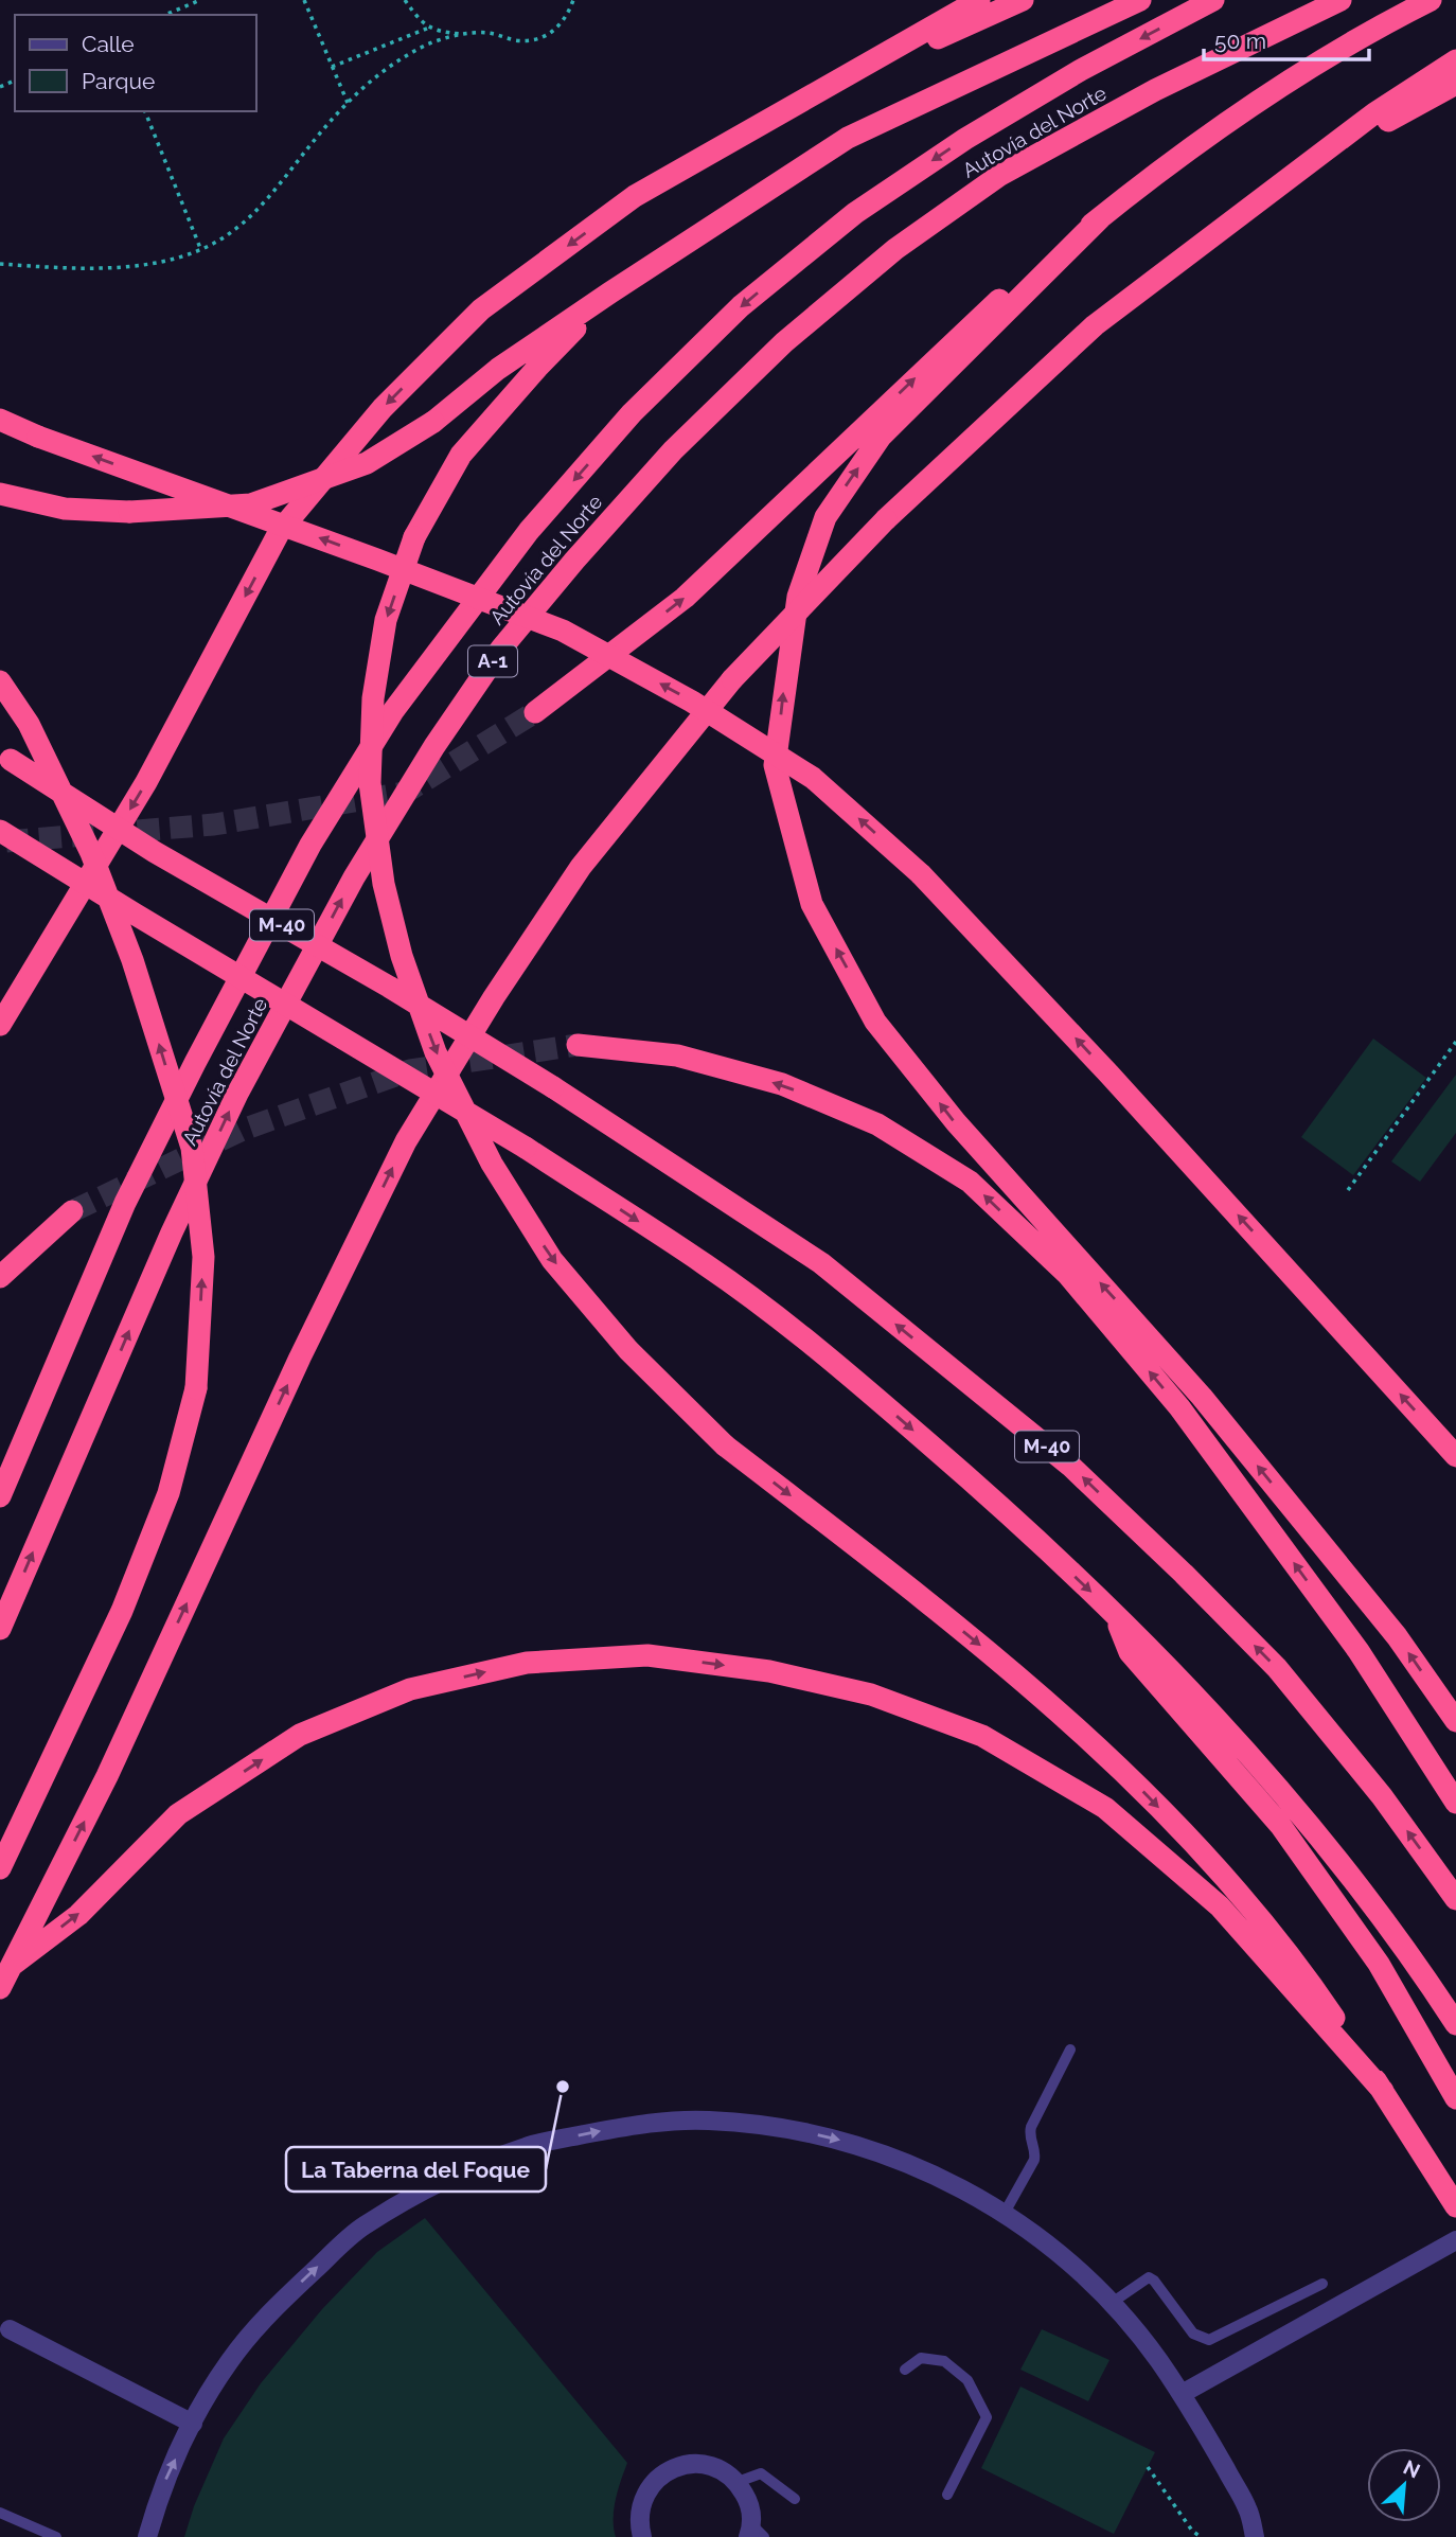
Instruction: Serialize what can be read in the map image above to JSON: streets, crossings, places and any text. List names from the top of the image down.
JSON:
{
  "streets": {
    "highway": ["Autovía del Norte", "A-1", "M-40"]
  },
  "places": ["La Taberna del Foque"],
  "legend": ["Calle", "Parque"],
  "scale_bar": "50 m",
  "north": "top right"
}
